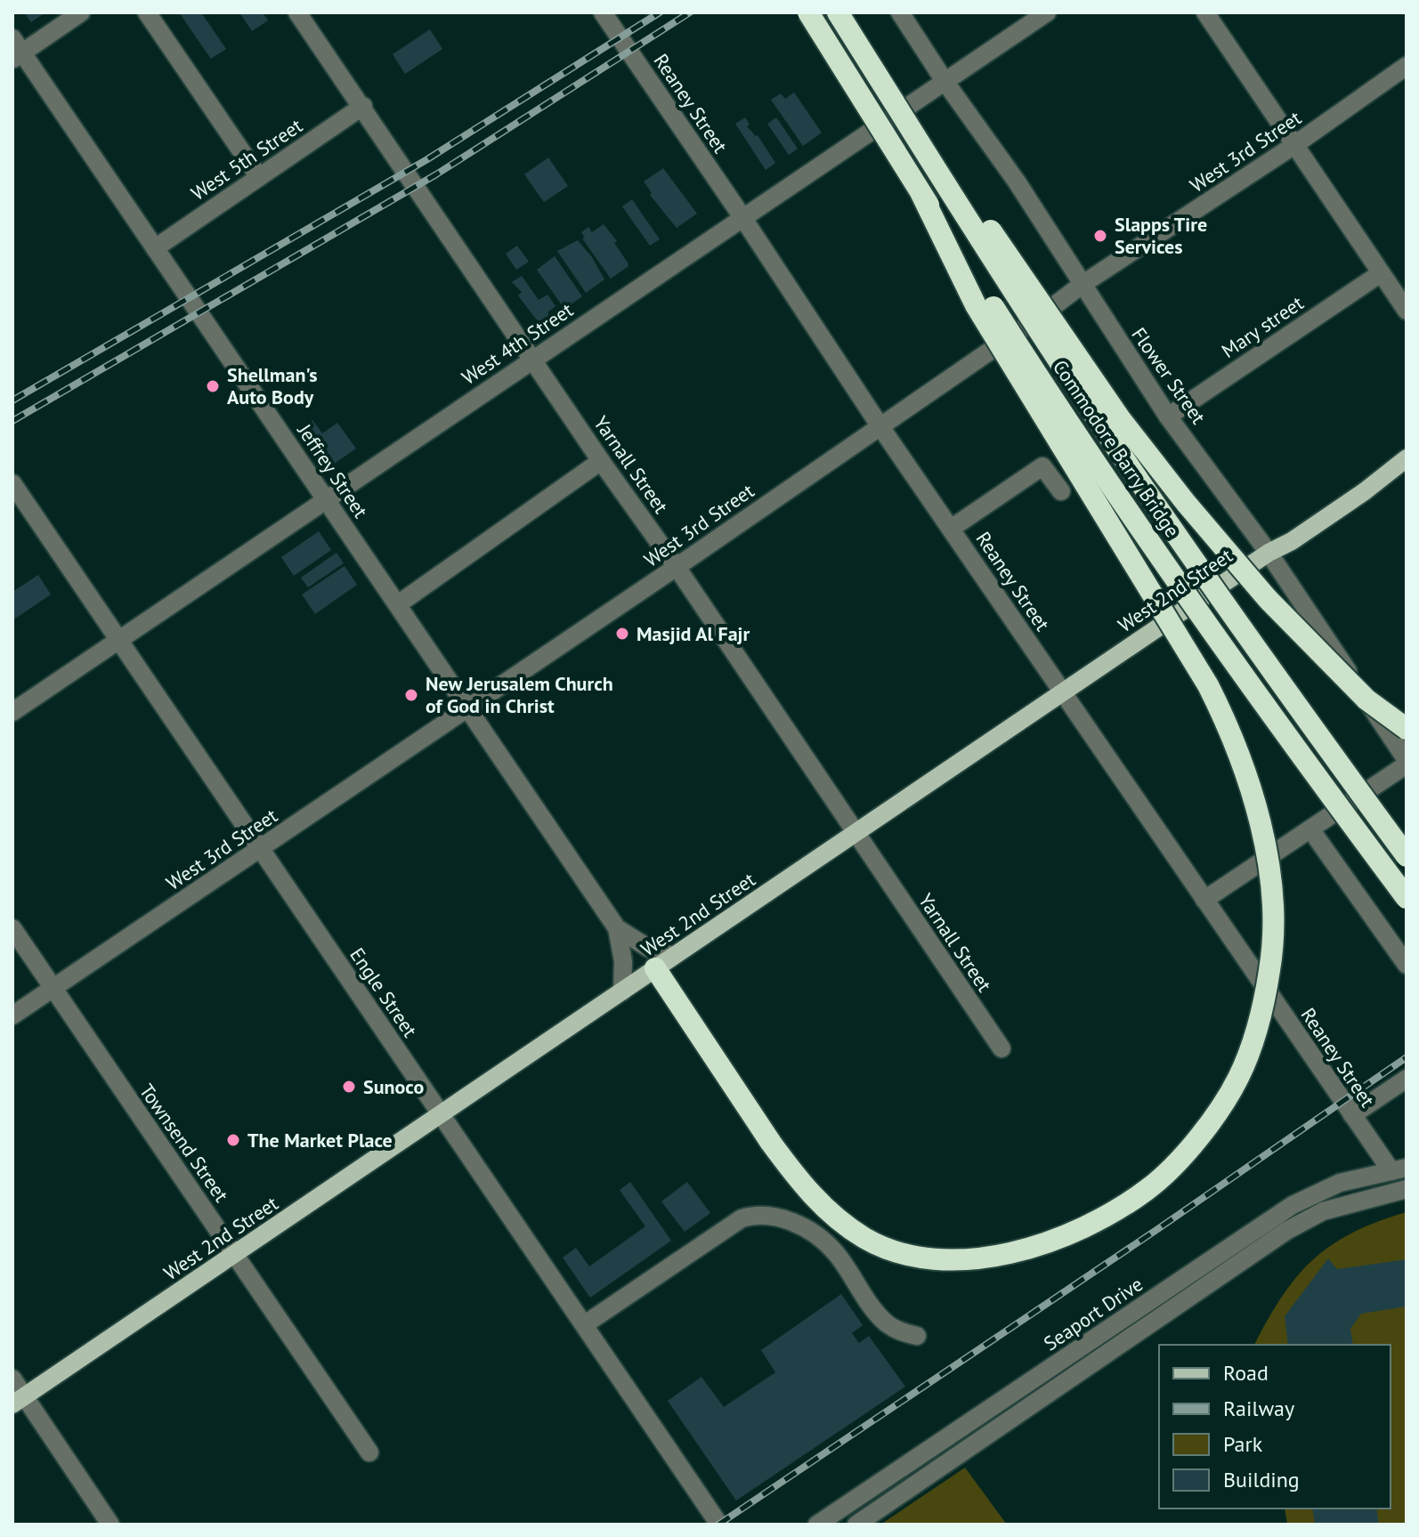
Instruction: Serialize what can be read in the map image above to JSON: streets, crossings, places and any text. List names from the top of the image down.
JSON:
{
  "streets": {
    "highway": ["Commodore Barry Bridge"],
    "main road": ["West 2nd Street"],
    "street": [
      "Reaney Street",
      "West 3rd Street",
      "West 5th Street",
      "Mary street",
      "West 4th Street",
      "Flower Street",
      "Yarnall Street",
      "Jeffrey Street",
      "Engle Street",
      "Townsend Street",
      "Seaport Drive"
    ]
  },
  "crossings": [
    ["Reaney Street", "West 3rd Street"],
    ["Reaney Street", "West 4th Street"],
    ["Reaney Street", "West 2nd Street"],
    ["Reaney Street", "Seaport Drive"],
    ["West 3rd Street", "Flower Street"],
    ["West 3rd Street", "Yarnall Street"],
    ["West 3rd Street", "Jeffrey Street"],
    ["West 3rd Street", "Engle Street"],
    ["West 3rd Street", "Townsend Street"],
    ["West 5th Street", "Yarnall Street"],
    ["West 5th Street", "Jeffrey Street"],
    ["Mary street", "Flower Street"],
    ["West 4th Street", "Flower Street"],
    ["West 4th Street", "Yarnall Street"],
    ["West 4th Street", "Jeffrey Street"],
    ["West 4th Street", "Engle Street"],
    ["Flower Street", "West 2nd Street"],
    ["Yarnall Street", "West 2nd Street"],
    ["West 2nd Street", "Engle Street"],
    ["West 2nd Street", "Townsend Street"]
  ],
  "places": [
    "Slapps Tire Services",
    "Shellman's Auto Body",
    "Masjid Al Fajr",
    "New Jerusalem Church of God in Christ",
    "Sunoco",
    "The Market Place"
  ],
  "legend": [
    "Road",
    "Railway",
    "Park",
    "Building"
  ]
}
